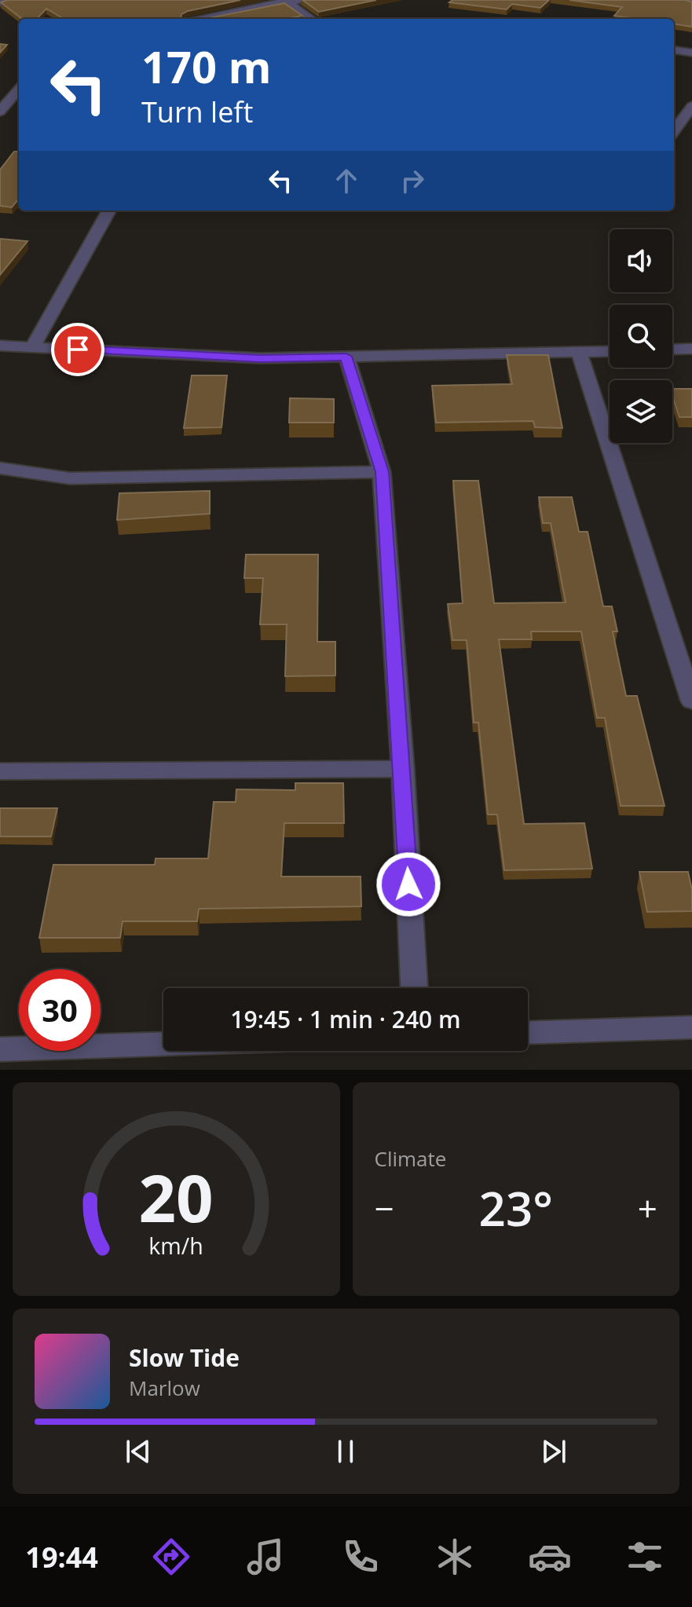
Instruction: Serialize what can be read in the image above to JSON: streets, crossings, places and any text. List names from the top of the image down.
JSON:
{
  "page": {
    "turn": ["170 m", "Turn left"],
    "limit": "30",
    "trip": "19:45 · 1 min · 240 m",
    "tile": "Climate",
    "heat": ["−", "23°", "+"],
    "song": ["Slow Tide", "Marlow"],
    "tabs": "19:44",
    "gauge": ["20", "km/h"]
  }
}
